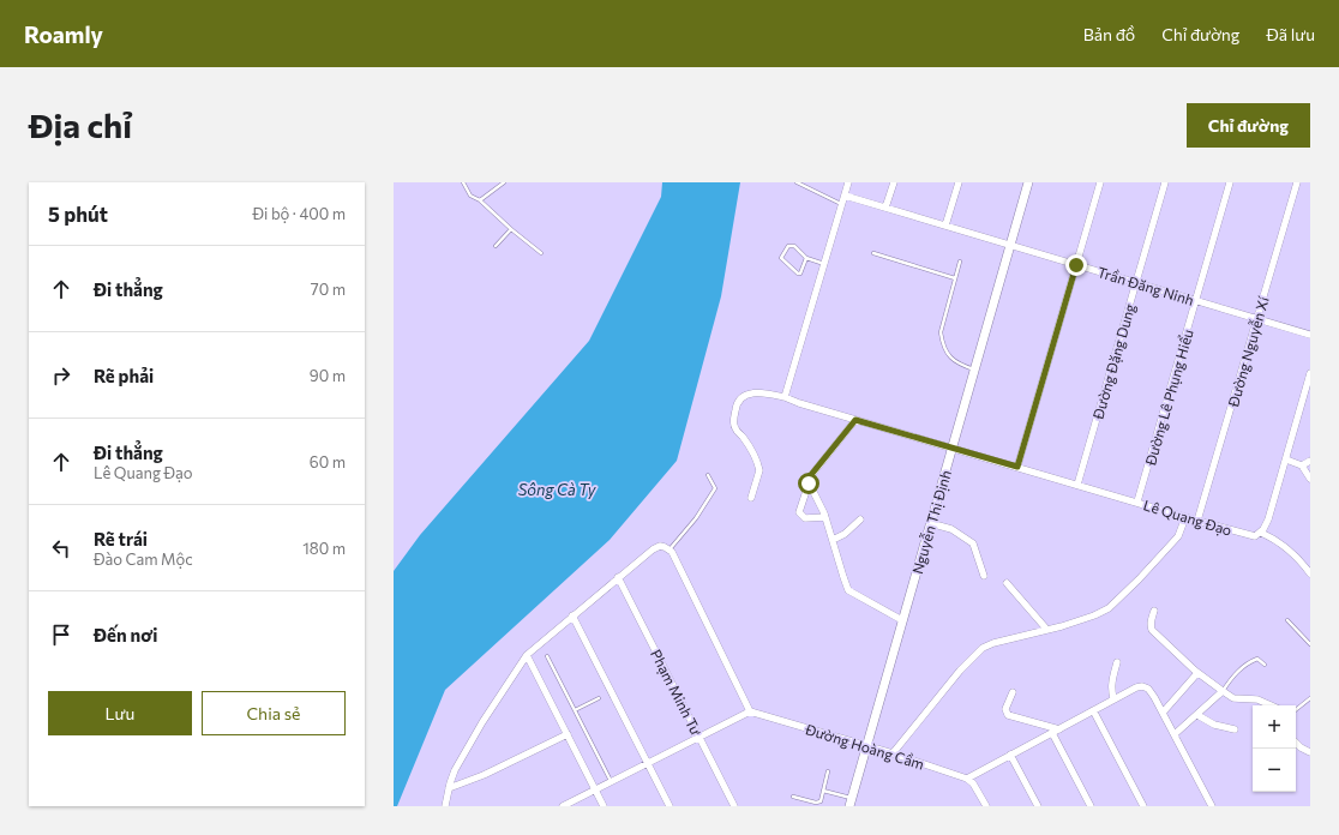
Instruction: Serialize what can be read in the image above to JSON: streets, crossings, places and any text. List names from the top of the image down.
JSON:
{
  "streets": {
    "street": [
      "Trần Đăng Ninh",
      "Đường Nguyễn Xí",
      "Đường Đặng Dung",
      "Đường Lê Phụng Hiểu",
      "Lê Quang Đạo",
      "Nguyễn Thị Định",
      "Phạm Minh Tư",
      "Đường Hoàng Cầm"
    ]
  },
  "crossings": [
    ["Trần Đăng Ninh", "Đường Nguyễn Xí"],
    ["Trần Đăng Ninh", "Đường Đặng Dung"],
    ["Trần Đăng Ninh", "Đường Lê Phụng Hiểu"],
    ["Trần Đăng Ninh", "Nguyễn Thị Định"],
    ["Đường Nguyễn Xí", "Lê Quang Đạo"],
    ["Đường Đặng Dung", "Lê Quang Đạo"],
    ["Đường Lê Phụng Hiểu", "Lê Quang Đạo"],
    ["Lê Quang Đạo", "Nguyễn Thị Định"],
    ["Nguyễn Thị Định", "Đường Hoàng Cầm"]
  ],
  "water": ["Sông Cà Ty"],
  "page": {
    "header": "Roamly",
    "nav": ["Bản đồ", "Chỉ đường", "Đã lưu"],
    "buttons": [
      "Chỉ đường",
      ["Lưu", "Chia sẻ"]
    ],
    "title": "Địa chỉ",
    "heading": ["5 phút", "Đi bộ · 400 m"],
    "list": [
      ["Đi thẳng", "70 m"],
      ["Rẽ phải", "90 m"],
      ["Đi thẳng", "Lê Quang Đạo", "60 m"],
      ["Rẽ trái", "Đào Cam Mộc", "180 m"],
      "Đến nơi"
    ],
    "map_buttons": ["+", "−"]
  }
}
